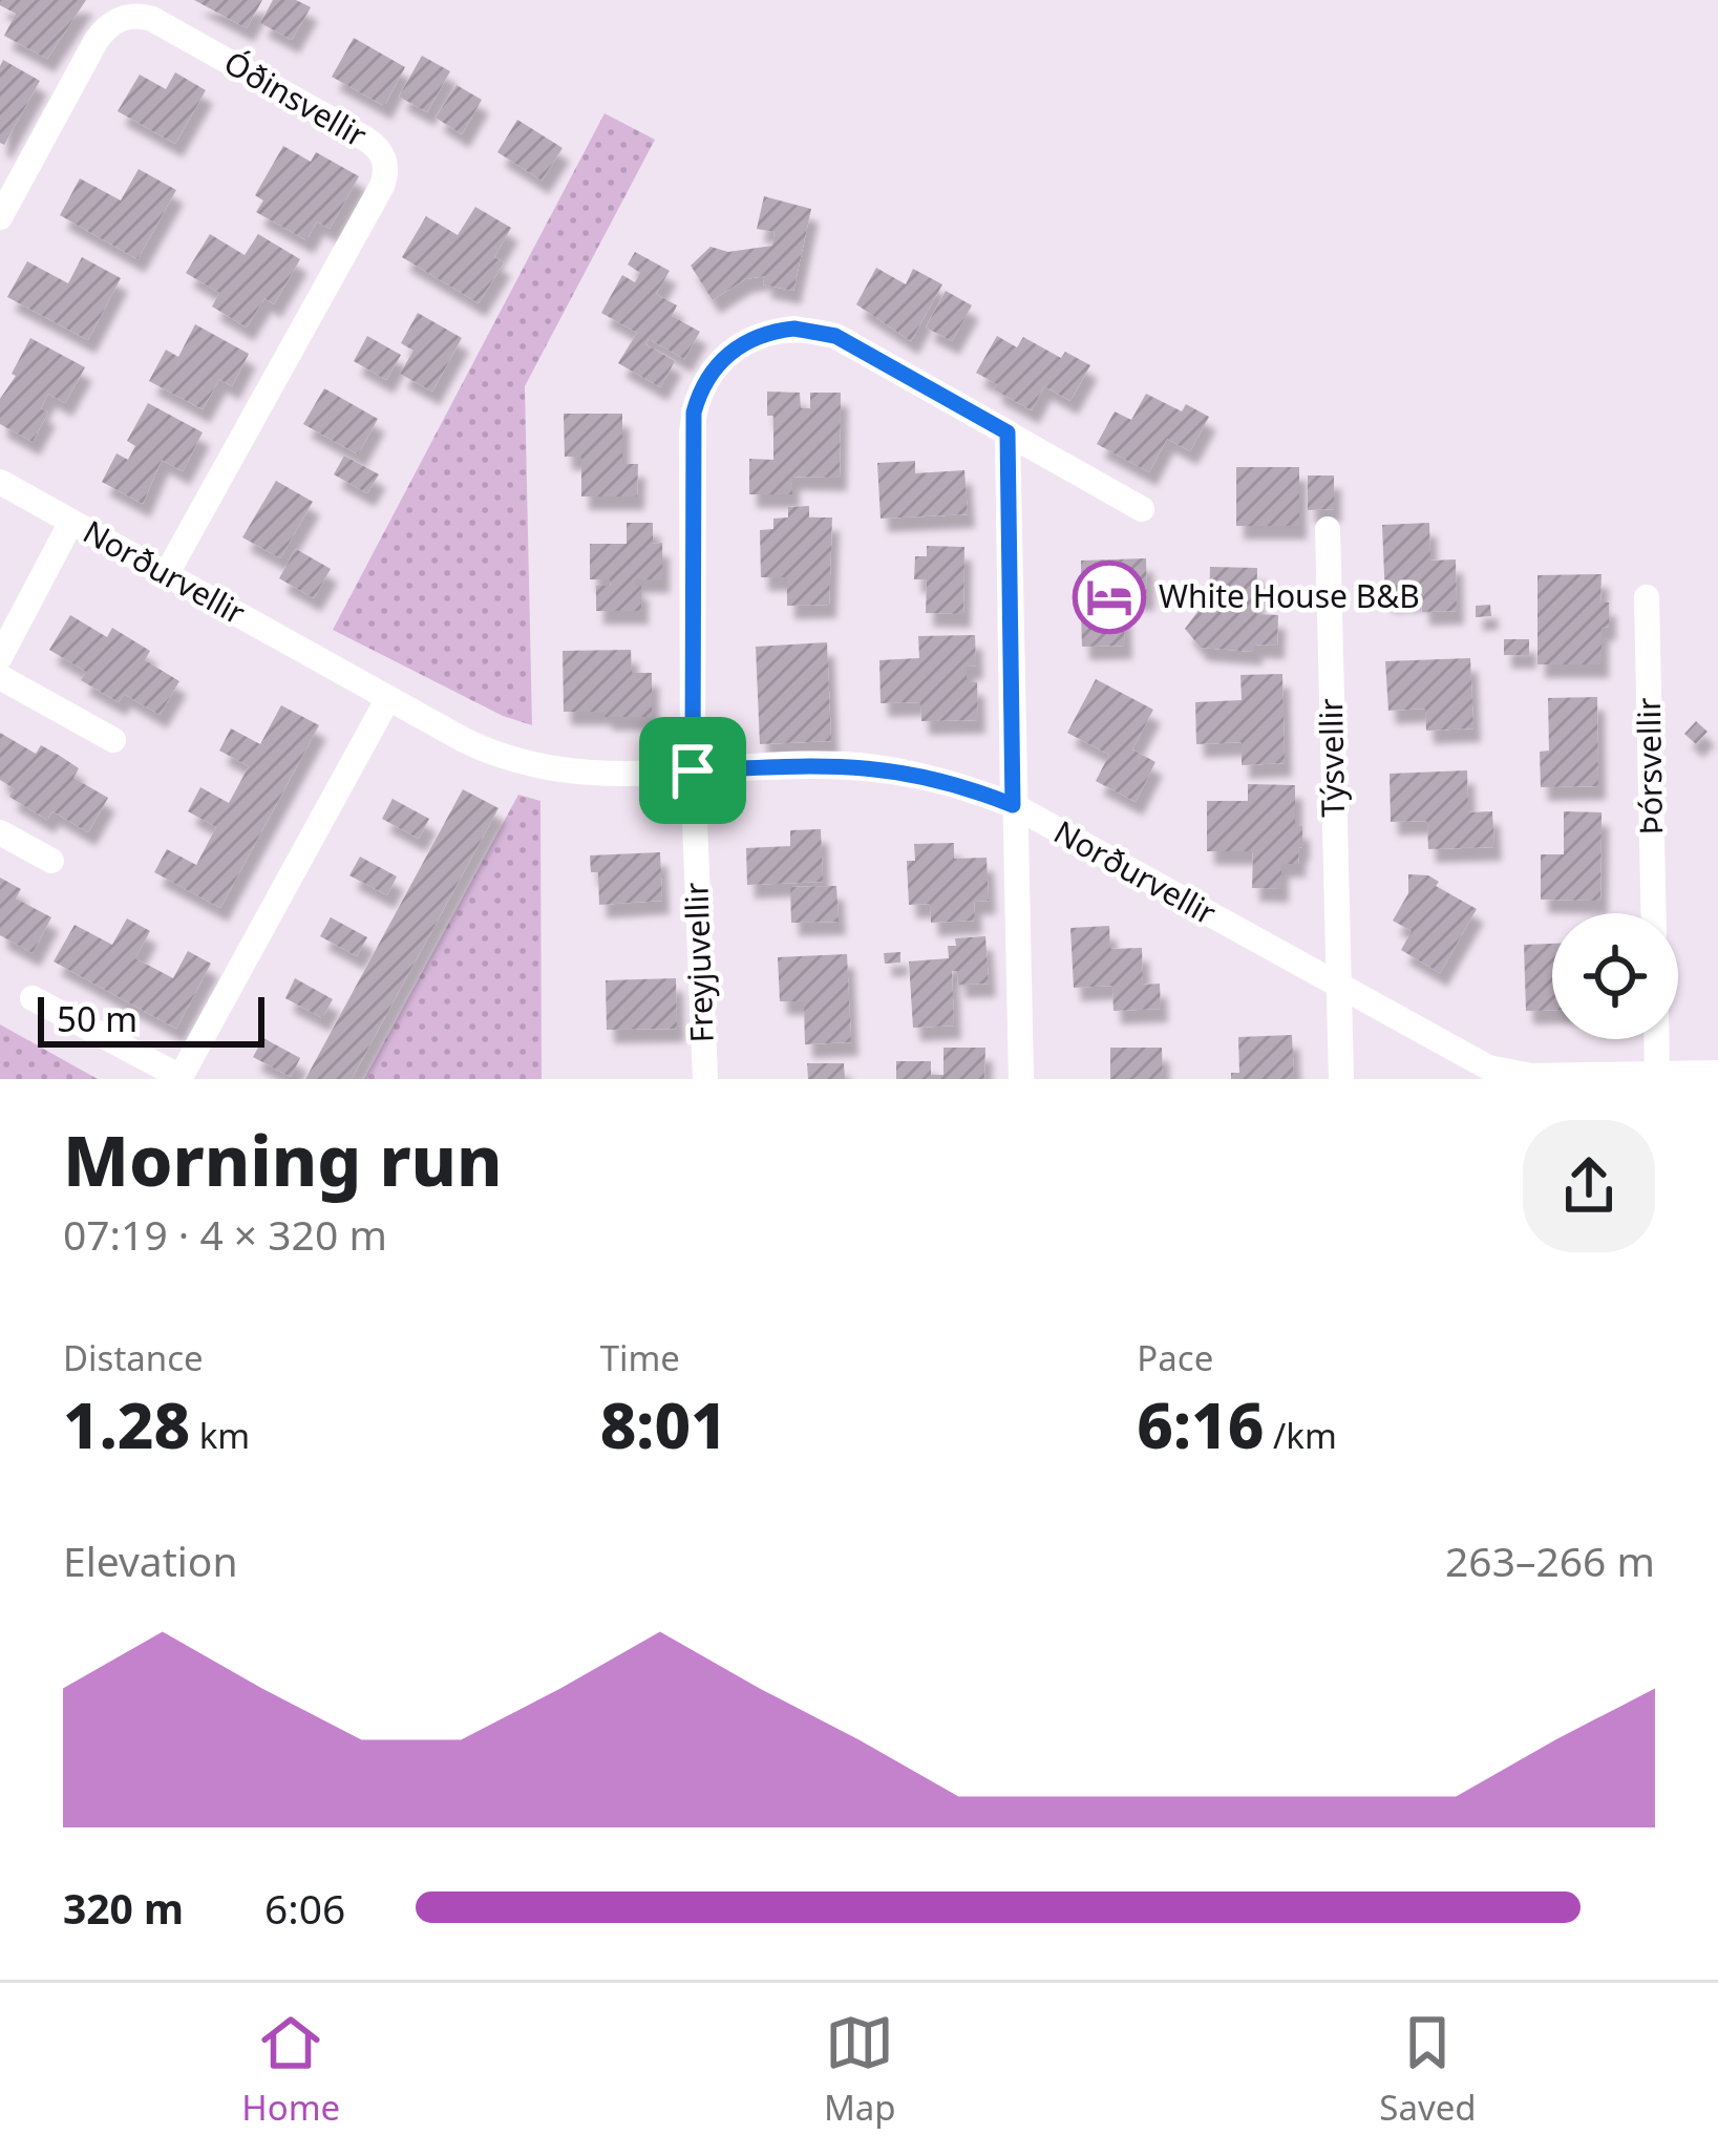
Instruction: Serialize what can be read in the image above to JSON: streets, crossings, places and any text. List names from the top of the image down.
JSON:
{
  "streets": {
    "street": [
      "Óðinsvellir",
      "Norðurvellir",
      "Týsvellir",
      "Þórsvellir",
      "Freyjuvellir"
    ]
  },
  "crossings": [
    ["Óðinsvellir", "Norðurvellir"],
    ["Norðurvellir", "Týsvellir"],
    ["Norðurvellir", "Freyjuvellir"]
  ],
  "places": {
    "hotel": ["White House B&B"]
  },
  "scale_bar": "50 m",
  "page": {
    "scale": "50 m",
    "heading": ["Morning run", "07:19 · 4 × 320 m"],
    "stats": [
      ["Distance", "1.28 km"],
      ["Time", "8:01"],
      ["Pace", "6:16 /km"]
    ],
    "chart": ["Elevation", "263–266 m"],
    "list": [
      {
        "name": "320 m",
        "note": "6:06"
      }
    ],
    "tabs": ["Home", "Map", "Saved"]
  }
}
